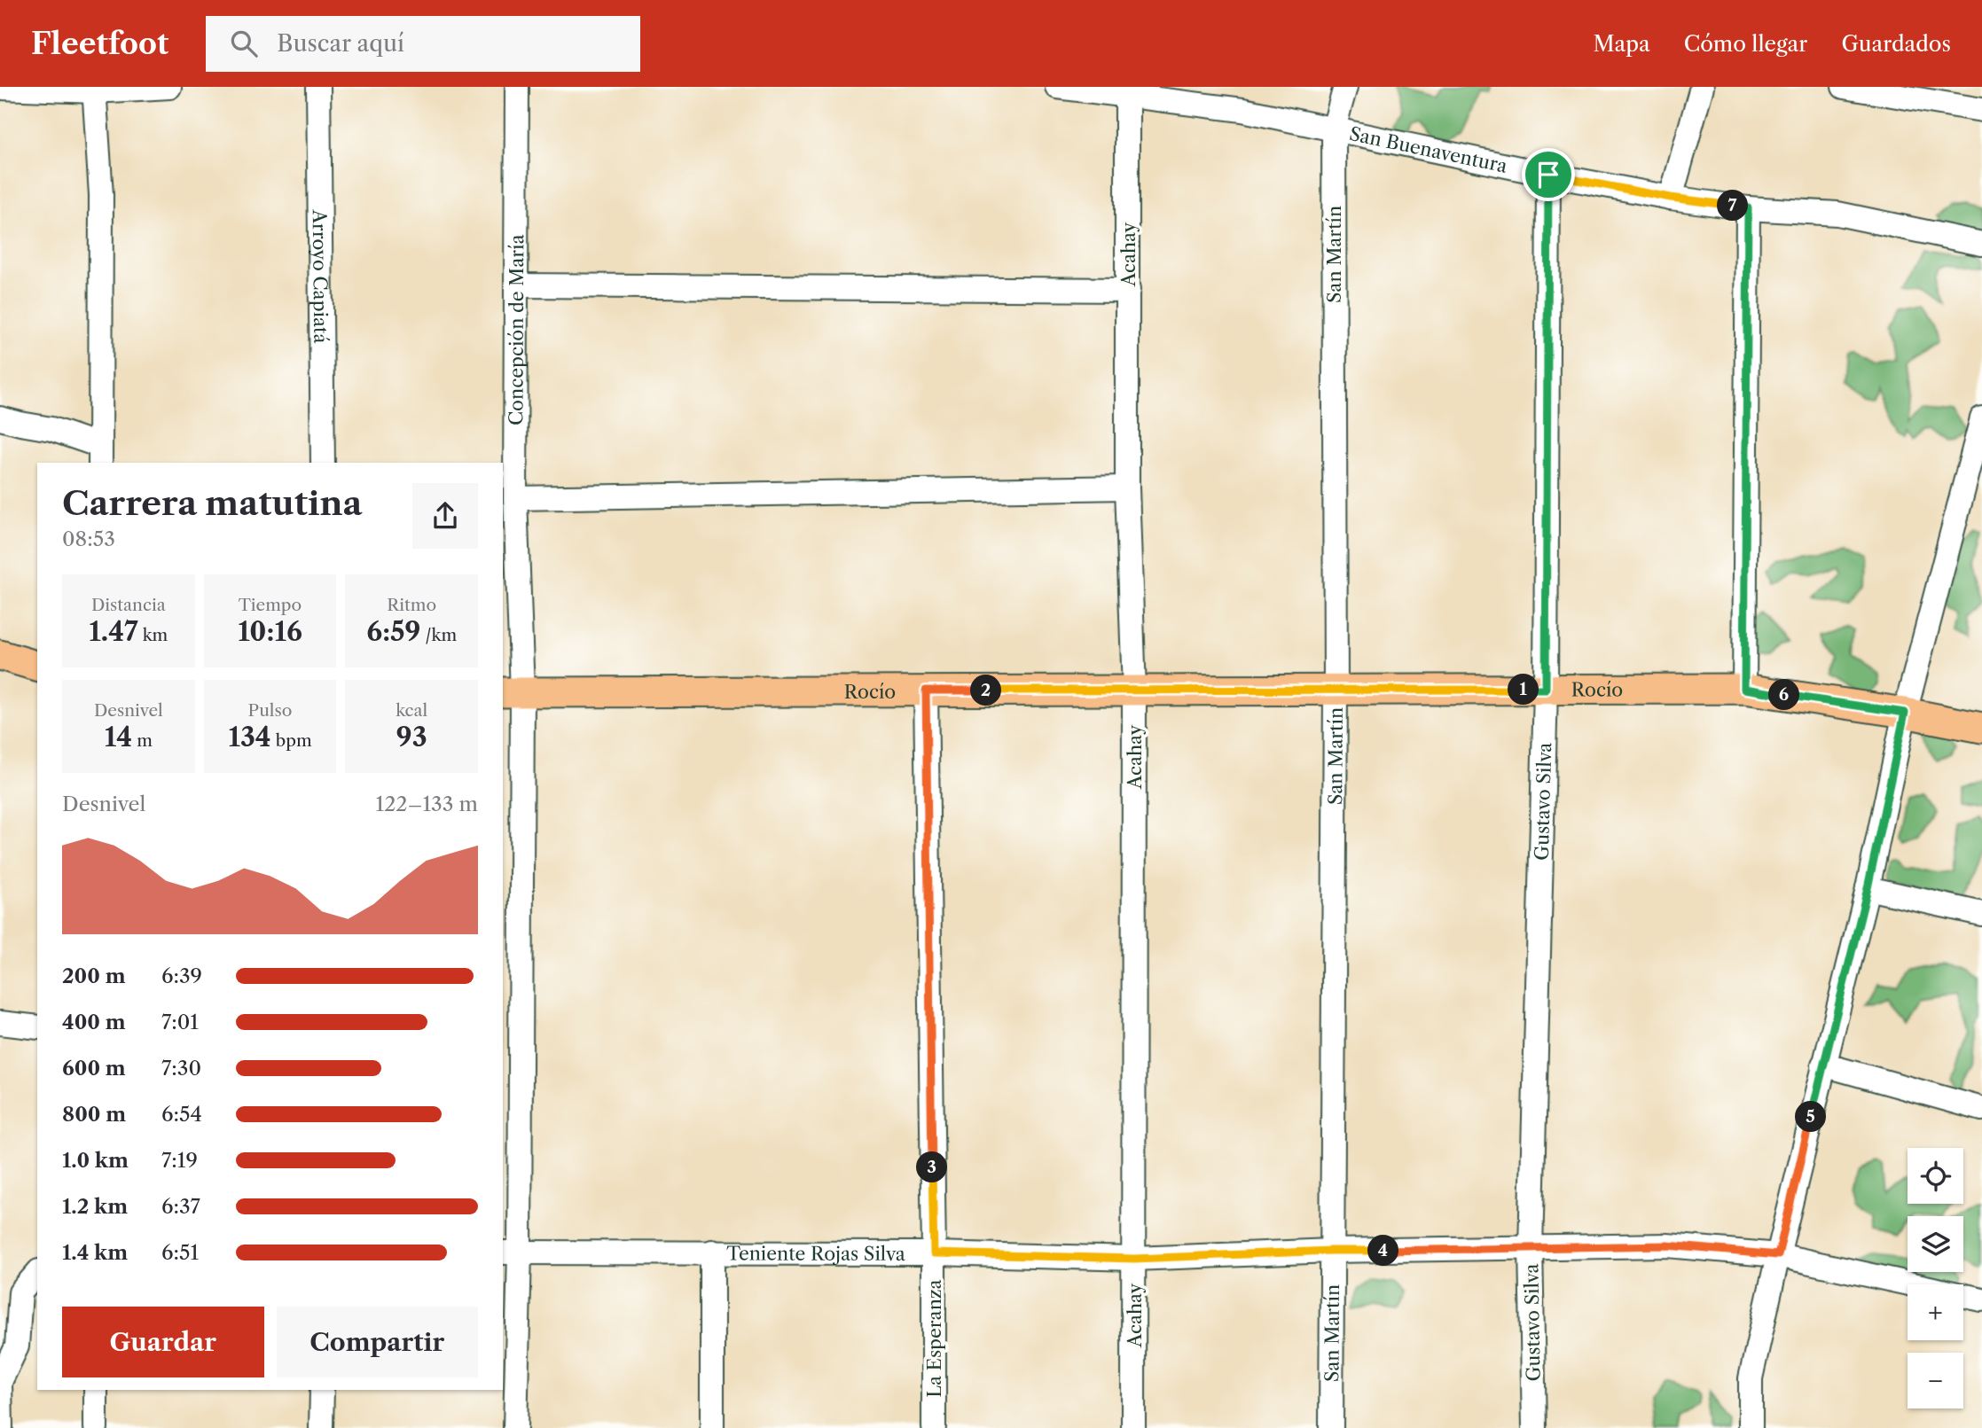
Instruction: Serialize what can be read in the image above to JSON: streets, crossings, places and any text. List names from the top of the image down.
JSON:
{
  "streets": {
    "main road": ["Rocío"],
    "street": [
      "San Buenaventura",
      "Acahay",
      "San Martín",
      "Arroyo Capiatá",
      "Concepción de María",
      "Gustavo Silva",
      "Teniente Rojas Silva",
      "La Esperanza"
    ]
  },
  "crossings": [
    ["San Buenaventura", "Acahay"],
    ["San Buenaventura", "San Martín"],
    ["San Buenaventura", "Gustavo Silva"],
    ["Acahay", "Rocío"],
    ["Acahay", "Teniente Rojas Silva"],
    ["San Martín", "Rocío"],
    ["San Martín", "Teniente Rojas Silva"],
    ["Concepción de María", "Rocío"],
    ["Concepción de María", "Teniente Rojas Silva"],
    ["Rocío", "Gustavo Silva"],
    ["Rocío", "La Esperanza"],
    ["Gustavo Silva", "Teniente Rojas Silva"],
    ["Teniente Rojas Silva", "La Esperanza"]
  ],
  "page": {
    "header": "Fleetfoot",
    "search": "Buscar aquí",
    "nav": ["Mapa", "Cómo llegar", "Guardados"],
    "pins": [
      "7",
      "1",
      "2",
      "6",
      "5",
      "3",
      "4"
    ],
    "heading": ["Carrera matutina", "08:53"],
    "stats": [
      ["Distancia", "1.47 km"],
      ["Tiempo", "10:16"],
      ["Ritmo", "6:59 /km"],
      ["Desnivel", "14 m"],
      ["Pulso", "134 bpm"],
      ["kcal", "93"]
    ],
    "chart": ["Desnivel", "122–133 m"],
    "list": [
      {
        "name": "200 m",
        "note": "6:39"
      },
      {
        "name": "400 m",
        "note": "7:01"
      },
      {
        "name": "600 m",
        "note": "7:30"
      },
      {
        "name": "800 m",
        "note": "6:54"
      },
      {
        "name": "1.0 km",
        "note": "7:19"
      },
      {
        "name": "1.2 km",
        "note": "6:37"
      },
      {
        "name": "1.4 km",
        "note": "6:51"
      }
    ],
    "map_buttons": ["+", "−"],
    "buttons": ["Guardar", "Compartir"]
  }
}
